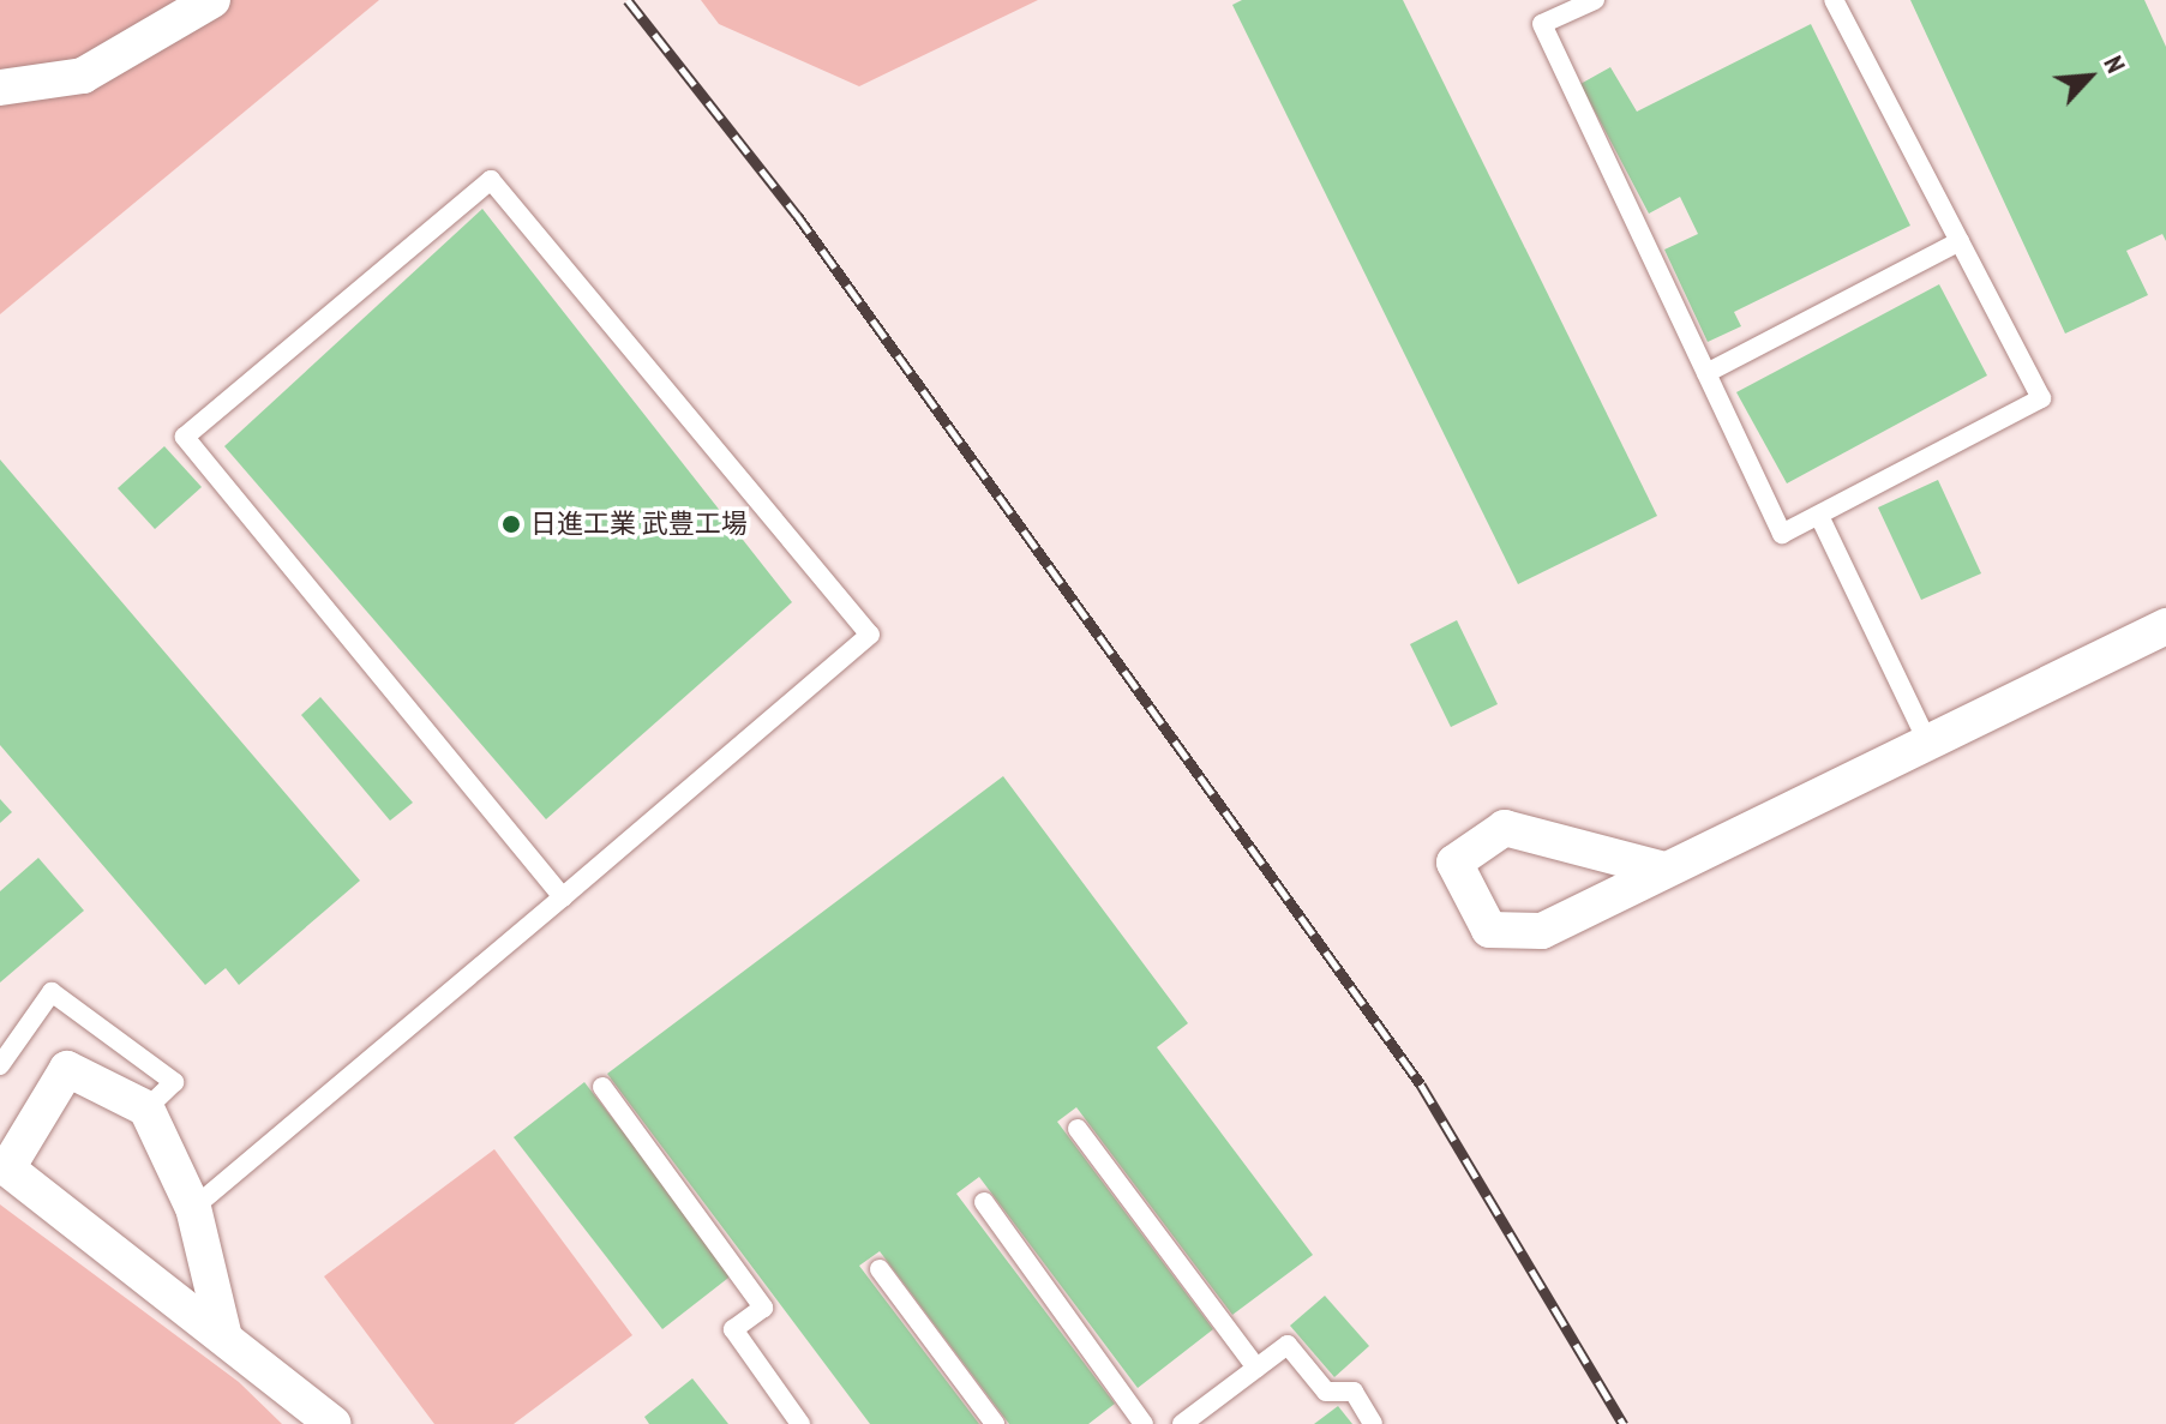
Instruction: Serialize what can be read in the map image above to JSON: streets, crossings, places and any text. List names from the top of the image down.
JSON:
{
  "places": ["日進工業 武豊工場"],
  "north": "top right"
}
